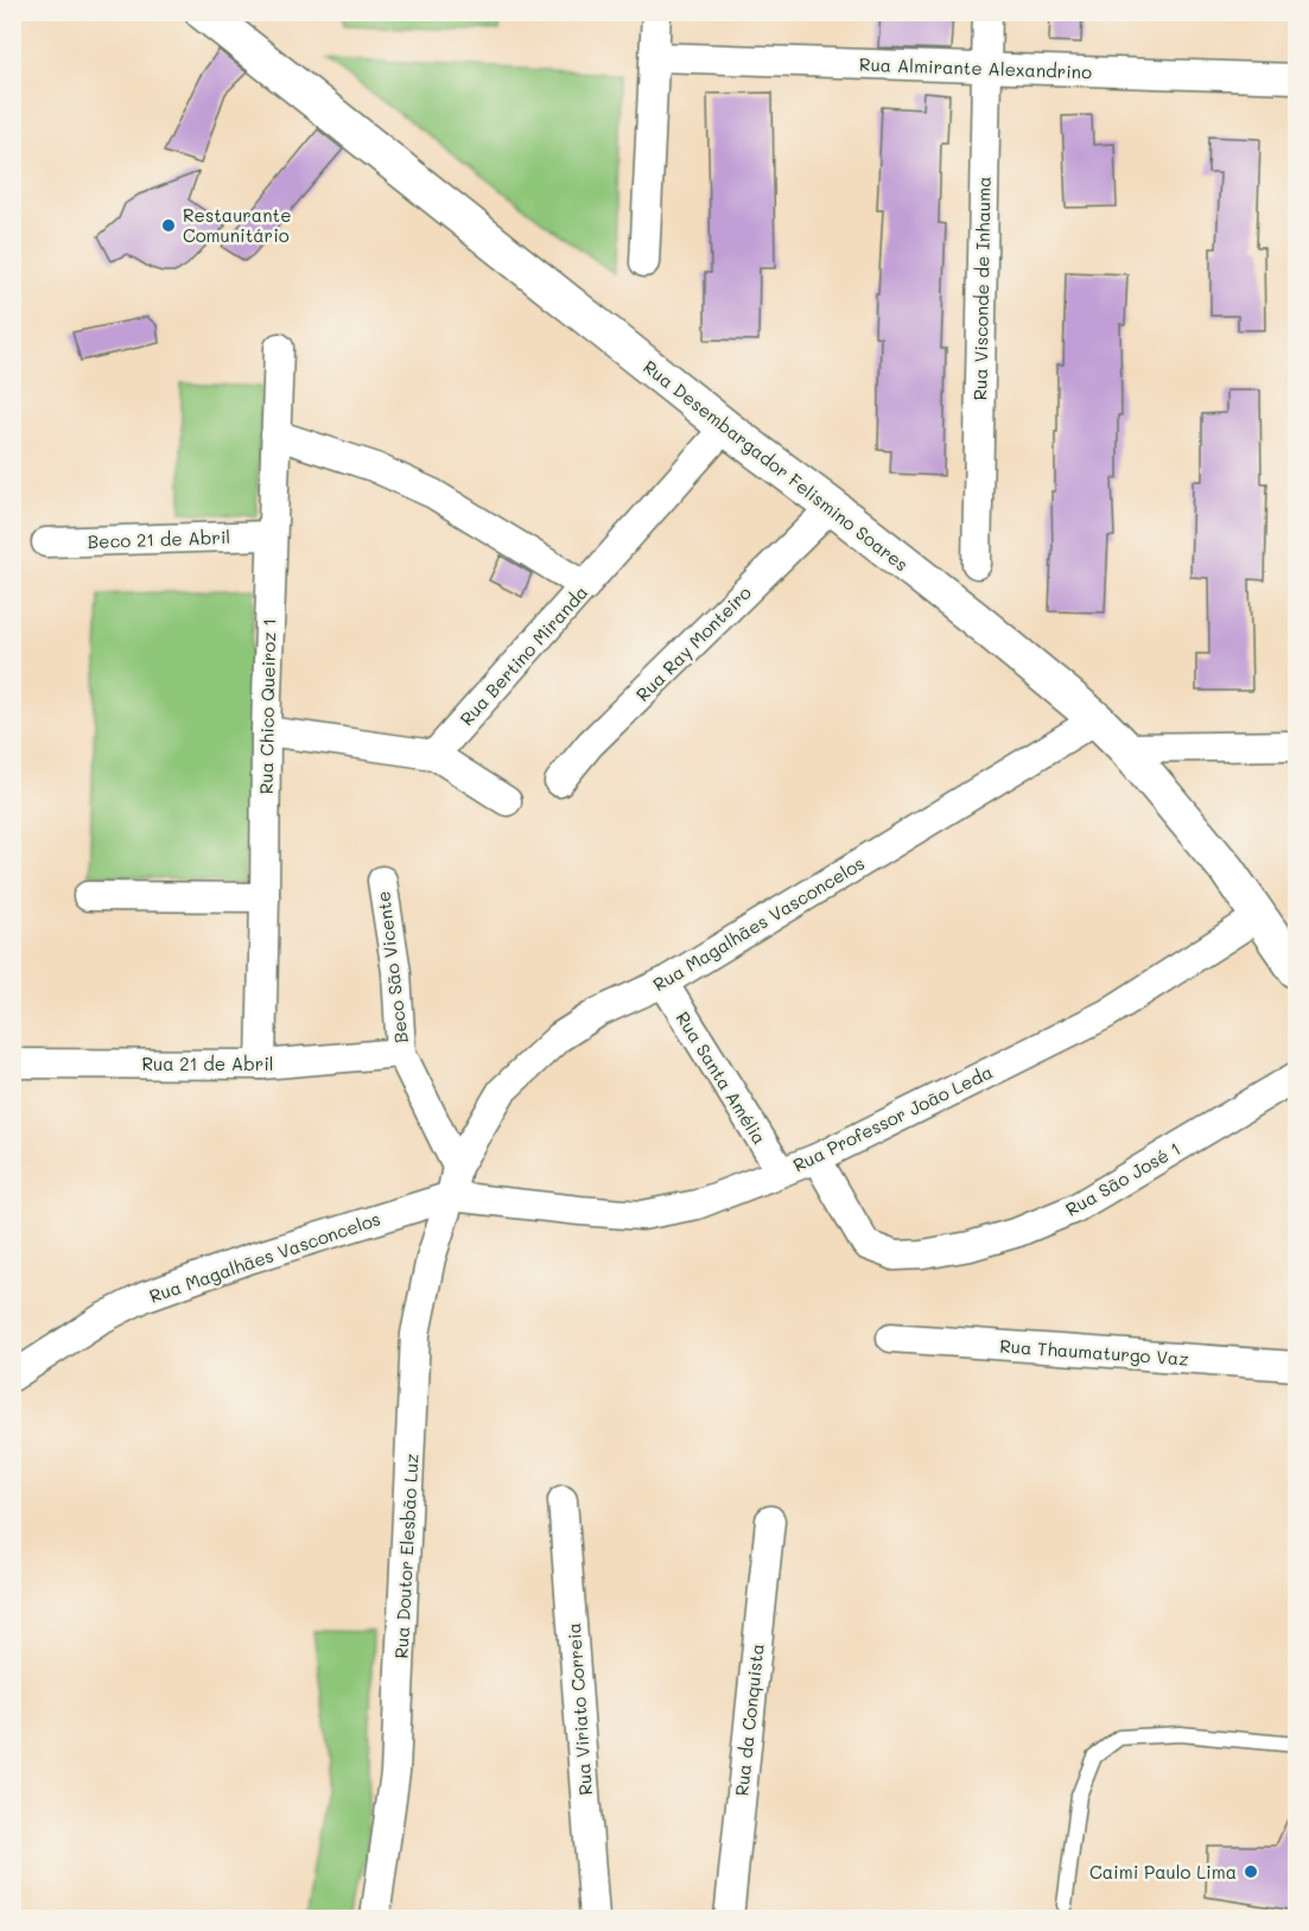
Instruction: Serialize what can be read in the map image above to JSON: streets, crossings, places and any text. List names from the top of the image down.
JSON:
{
  "streets": {
    "street": [
      "Rua Almirante Alexandrino",
      "Rua Visconde de Inhauma",
      "Rua Desembargador Felismino Soares",
      "Beco 21 de Abril",
      "Rua Ray Monteiro",
      "Rua Bertino Miranda",
      "Rua Chico Queiroz 1",
      "Rua Magalhães Vasconcelos",
      "Beco São Vicente",
      "Rua 21 de Abril",
      "Rua Santa Amélia",
      "Rua Professor João Leda",
      "Rua São José 1",
      "Rua Thaumaturgo Vaz",
      "Rua Doutor Elesbão Luz",
      "Rua Viriato Correia",
      "Rua da Conquista"
    ]
  },
  "crossings": [
    ["Rua Almirante Alexandrino", "Rua Visconde de Inhauma"],
    ["Rua Desembargador Felismino Soares", "Rua Ray Monteiro"],
    ["Rua Desembargador Felismino Soares", "Rua Bertino Miranda"],
    ["Rua Desembargador Felismino Soares", "Rua Magalhães Vasconcelos"],
    ["Rua Desembargador Felismino Soares", "Rua Professor João Leda"],
    ["Beco 21 de Abril", "Rua Chico Queiroz 1"],
    ["Rua Chico Queiroz 1", "Rua 21 de Abril"],
    ["Rua Magalhães Vasconcelos", "Rua Santa Amélia"],
    ["Rua Magalhães Vasconcelos", "Rua Professor João Leda"],
    ["Rua Magalhães Vasconcelos", "Rua Doutor Elesbão Luz"],
    ["Beco São Vicente", "Rua 21 de Abril"],
    ["Rua Santa Amélia", "Rua Professor João Leda"],
    ["Rua Professor João Leda", "Rua São José 1"],
    ["Rua Professor João Leda", "Rua Doutor Elesbão Luz"]
  ],
  "places": ["Restaurante Comunitário", "Caimi Paulo Lima"]
}
